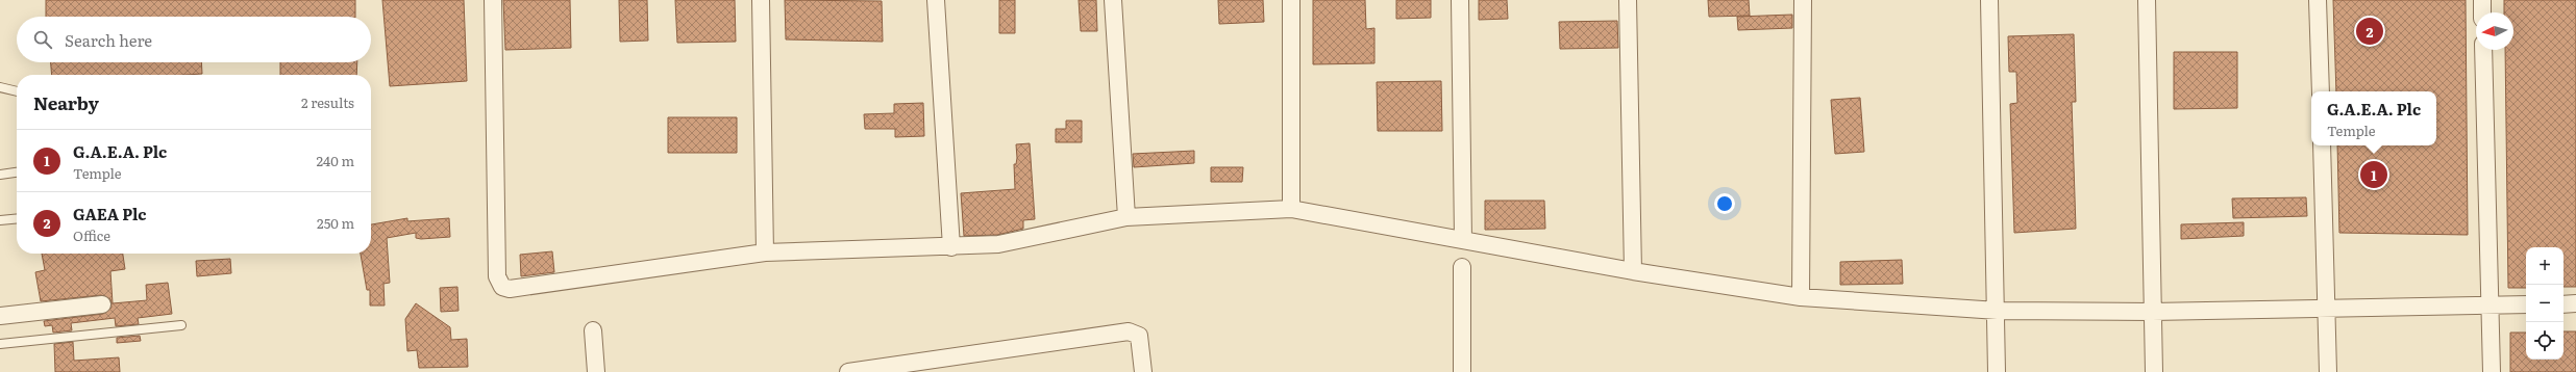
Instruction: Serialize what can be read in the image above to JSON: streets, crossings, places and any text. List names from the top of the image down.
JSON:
{
  "north": "left",
  "page": {
    "pins": ["2", "1"],
    "search": "Search here",
    "heading": ["Nearby", "2 results"],
    "popup": ["G.A.E.A. Plc", "Temple"],
    "list": [
      {
        "mark": "1",
        "name": "G.A.E.A. Plc",
        "note": "Temple",
        "value": "240 m"
      },
      {
        "mark": "2",
        "name": "GAEA Plc",
        "note": "Office",
        "value": "250 m"
      }
    ],
    "map_buttons": ["+", "−"]
  }
}
